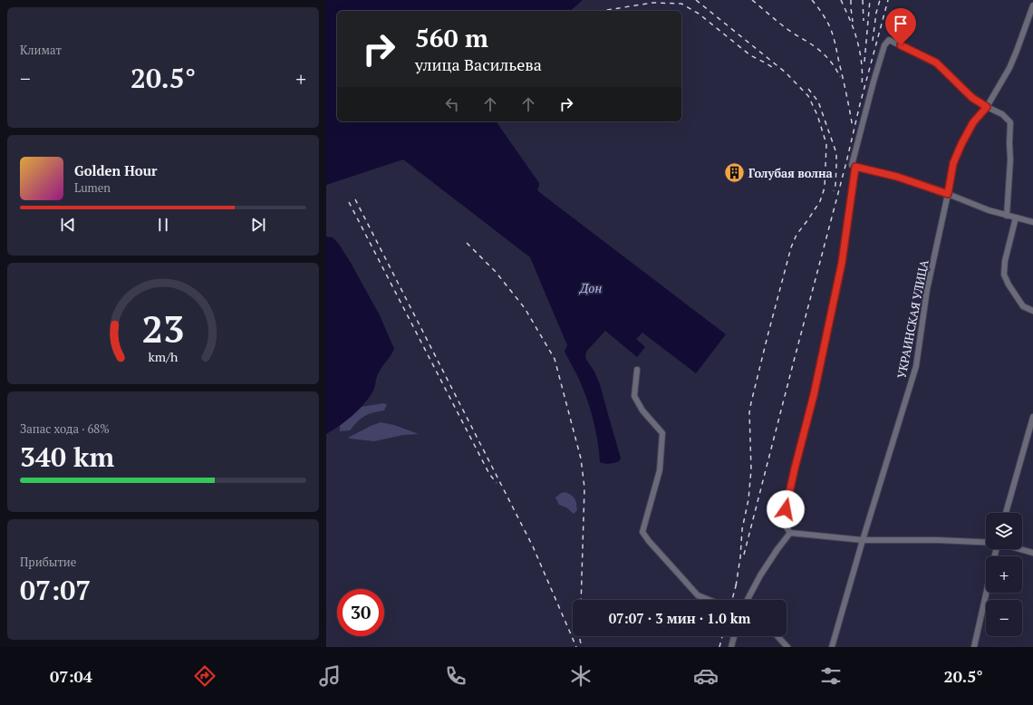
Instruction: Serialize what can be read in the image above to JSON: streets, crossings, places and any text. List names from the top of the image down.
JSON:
{
  "streets": {
    "street": ["УКРАИНСКАЯ УЛИЦА"]
  },
  "water": ["Дон"],
  "places": {
    "building": ["Голубая волна"]
  },
  "page": {
    "tile": [
      "Климат",
      ["Запас хода · 68%", "340 km"],
      ["Прибытие", "07:07"]
    ],
    "turn": ["560 m", "улица Васильева"],
    "heat": ["−", "20.5°", "+"],
    "song": ["Golden Hour", "Lumen"],
    "map_buttons": ["+", "−"],
    "limit": "30",
    "trip": "07:07 · 3 мин · 1.0 km",
    "tabs": ["07:04", "20.5°"],
    "gauge": ["23", "km/h"]
  }
}
